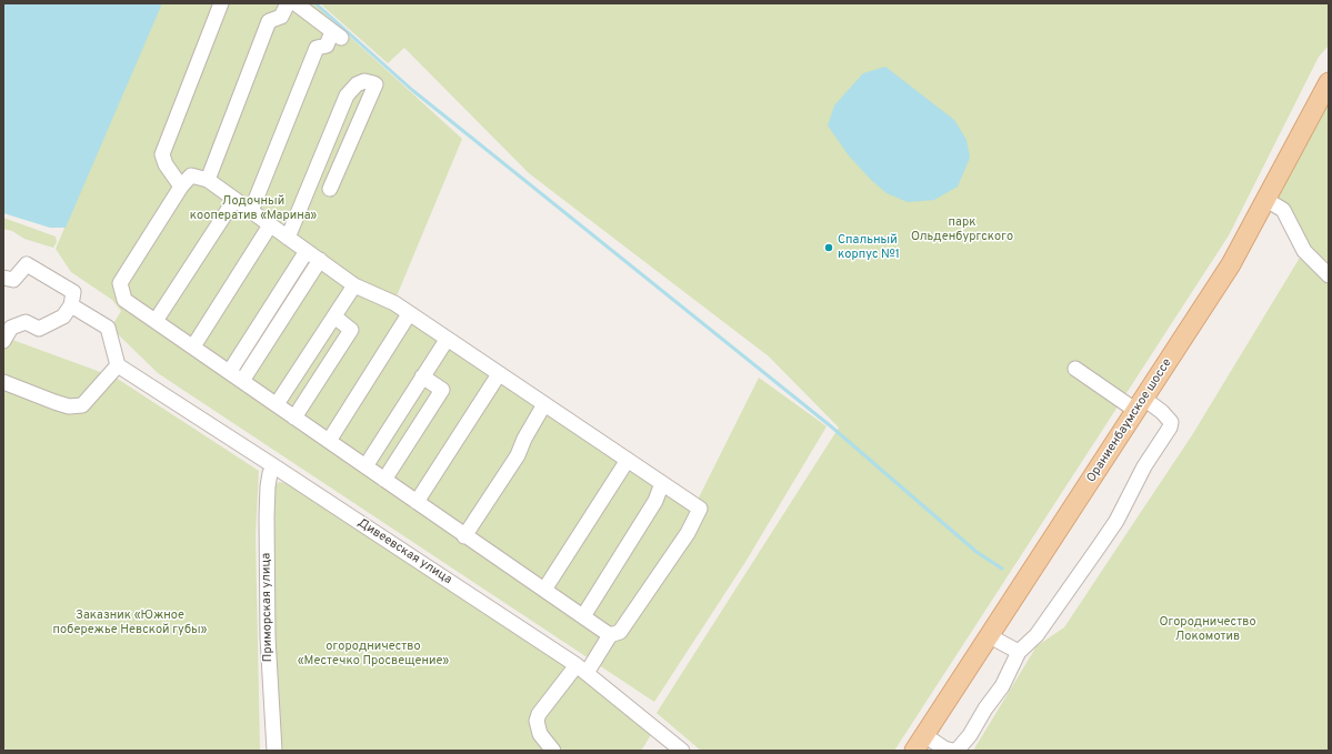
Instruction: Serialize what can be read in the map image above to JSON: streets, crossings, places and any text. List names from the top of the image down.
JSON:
{
  "streets": {
    "main road": ["Ораниенбаумское шоссе"],
    "street": ["Дивеевская улица", "Приморская улица"]
  },
  "crossings": [
    ["Дивеевская улица", "Приморская улица"]
  ],
  "parks": [
    "Лодочный кооператив «Марина»",
    "парк Ольденбургского",
    "Заказник «Южное побережье Невской губы»",
    "Огородничество Локомотив",
    "огородничество «Местечко Просвещение»"
  ],
  "places": ["Спальный корпус №1"]
}
